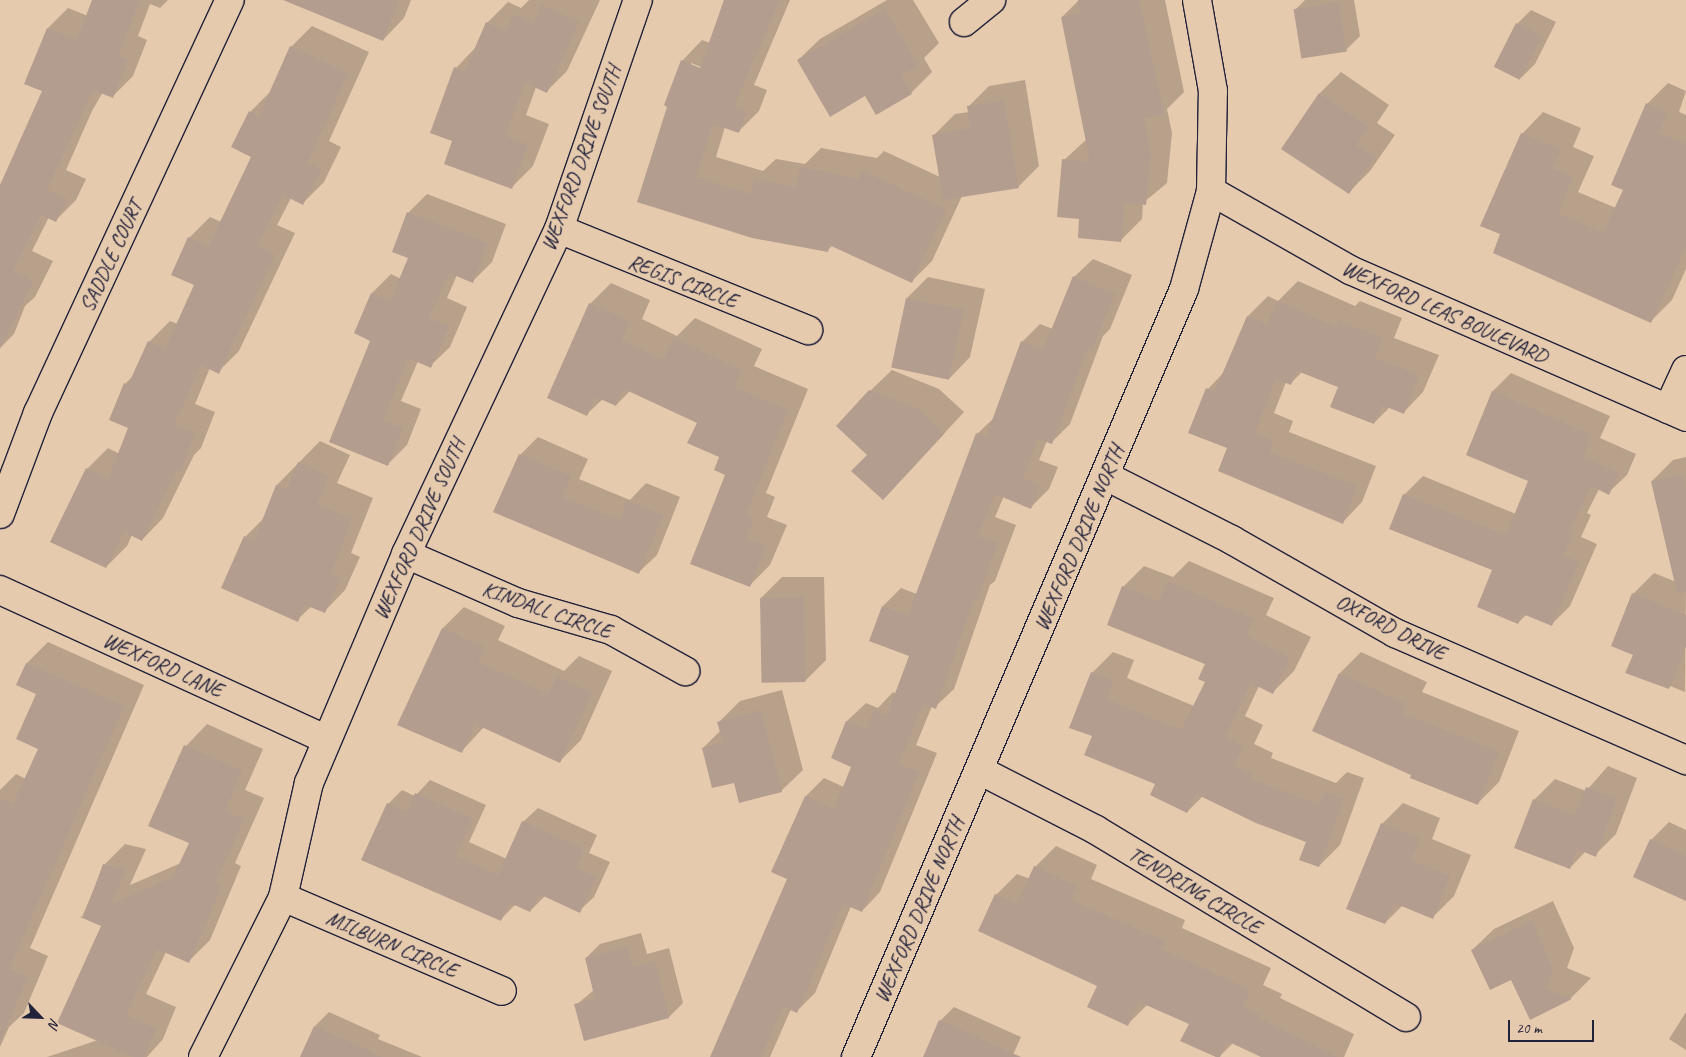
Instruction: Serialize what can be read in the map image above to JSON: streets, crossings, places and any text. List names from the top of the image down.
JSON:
{
  "streets": {
    "street": [
      "WEXFORD DRIVE SOUTH",
      "SADDLE COURT",
      "REGIS CIRCLE",
      "WEXFORD LEAS BOULEVARD",
      "WEXFORD DRIVE NORTH",
      "KINDALL CIRCLE",
      "OXFORD DRIVE",
      "WEXFORD LANE",
      "TENDRING CIRCLE",
      "MILBURN CIRCLE"
    ]
  },
  "crossings": [
    ["WEXFORD DRIVE SOUTH", "REGIS CIRCLE"],
    ["WEXFORD DRIVE SOUTH", "KINDALL CIRCLE"],
    ["WEXFORD DRIVE SOUTH", "WEXFORD LANE"],
    ["WEXFORD DRIVE SOUTH", "MILBURN CIRCLE"],
    ["WEXFORD LEAS BOULEVARD", "WEXFORD DRIVE NORTH"],
    ["WEXFORD DRIVE NORTH", "OXFORD DRIVE"],
    ["WEXFORD DRIVE NORTH", "TENDRING CIRCLE"]
  ],
  "scale_bar": "20 m",
  "north": "bottom right"
}
